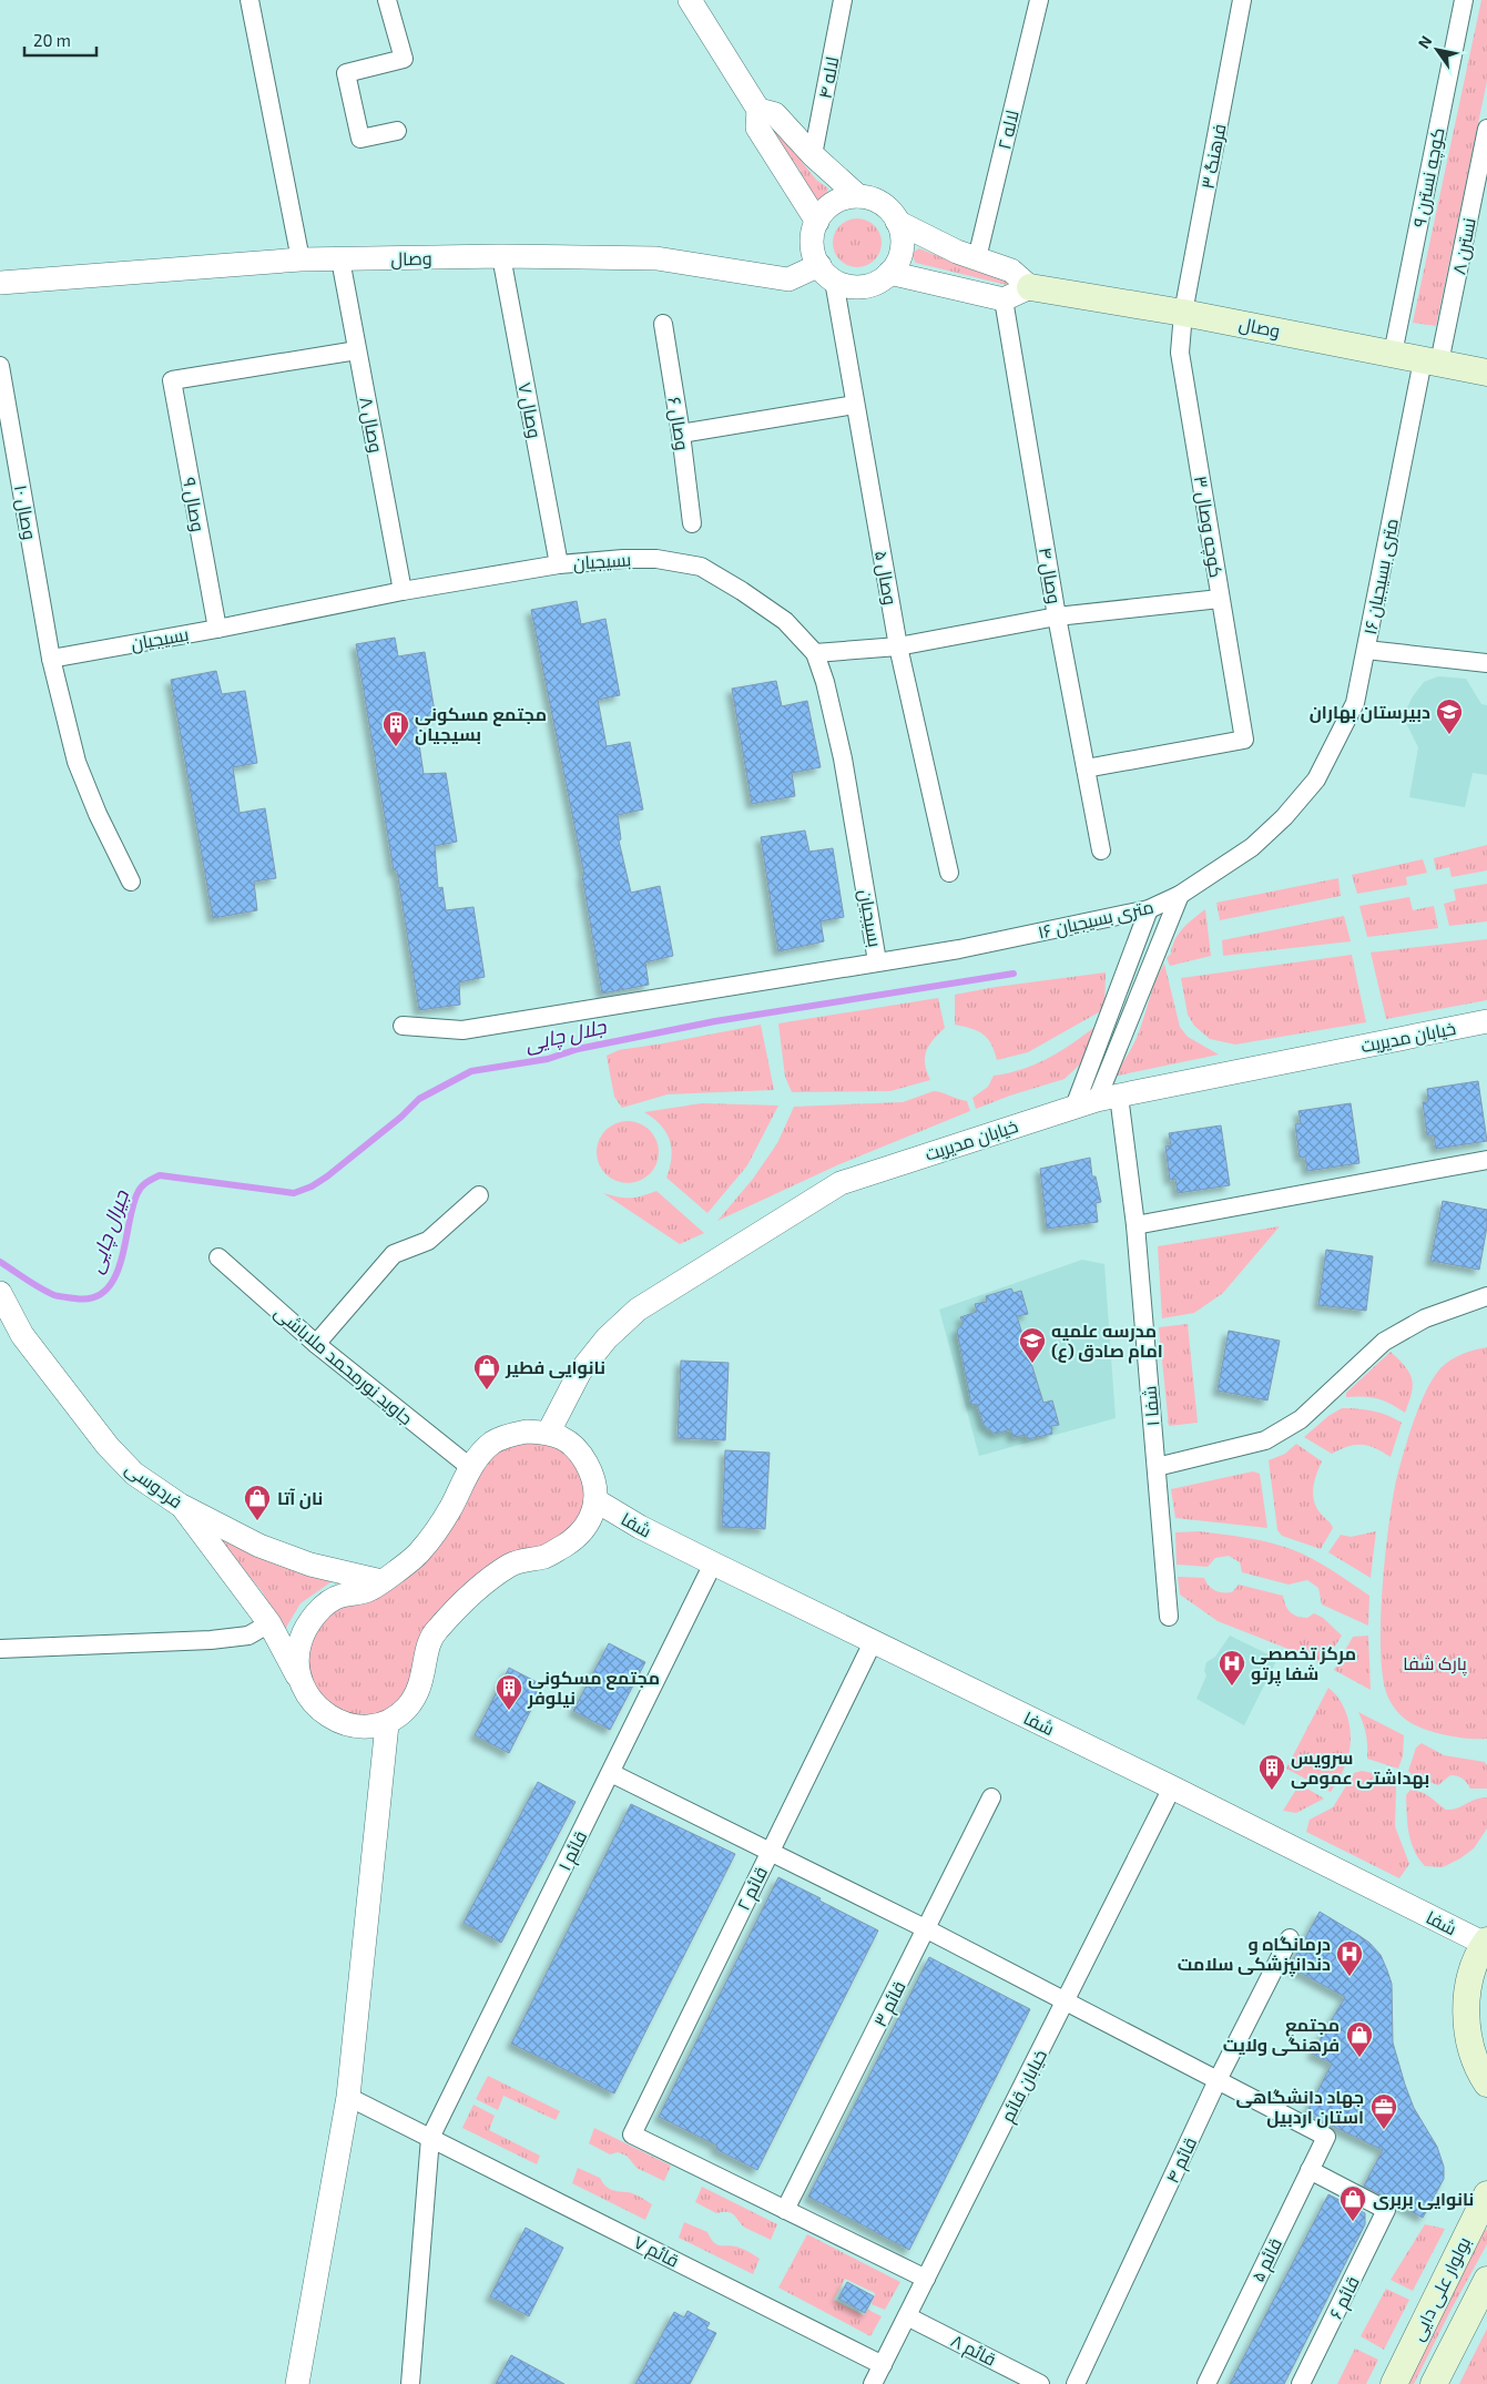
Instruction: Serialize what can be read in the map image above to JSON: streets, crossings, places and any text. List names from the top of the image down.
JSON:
{
  "streets": {
    "main road": ["وصال", "بولوار علی دایی"],
    "street": [
      "لاله ۴",
      "لاله ۲",
      "فرهنگ ۳",
      "کوچه نسترن ۹",
      "نسترن ۸",
      "وصال ۷",
      "وصال ۶",
      "وصال ۸",
      "وصال ۹",
      "وصال ۱۰",
      "کوچه وصال ۳",
      "بسیجیان",
      "وصال ۴",
      "۱۶ متری بسیجیان",
      "وصال ۵",
      "خیابان مدیریت",
      "جاوید نورمحمد ملاباشی",
      "شفا ۱",
      "فردوسی",
      "شفا",
      "قائم ۱",
      "قائم ۲",
      "قائم ۳",
      "خیابان قائم",
      "قائم ۴",
      "قائم ۷",
      "قائم ۵",
      "قائم ۶",
      "قائم ۸"
    ]
  },
  "crossings": [
    ["فرهنگ ۳", "وصال"],
    ["فرهنگ ۳", "کوچه وصال ۳"],
    ["کوچه نسترن ۹", "وصال"],
    ["نسترن ۸", "وصال"],
    ["نسترن ۸", "۱۶ متری بسیجیان"],
    ["وصال", "وصال ۷"],
    ["وصال", "وصال ۸"],
    ["وصال", "کوچه وصال ۳"],
    ["وصال", "۱۶ متری بسیجیان"],
    ["وصال", "وصال ۵"],
    ["وصال ۷", "بسیجیان"],
    ["وصال ۸", "وصال ۹"],
    ["وصال ۸", "بسیجیان"],
    ["وصال ۹", "بسیجیان"],
    ["وصال ۱۰", "بسیجیان"],
    ["کوچه وصال ۳", "وصال ۴"],
    ["بسیجیان", "۱۶ متری بسیجیان"],
    ["خیابان مدیریت", "شفا ۱"],
    ["شفا", "قائم ۱"],
    ["شفا", "قائم ۲"],
    ["شفا", "خیابان قائم"],
    ["قائم ۱", "قائم ۷"],
    ["قائم ۲", "قائم ۳"],
    ["خیابان قائم", "قائم ۷"],
    ["خیابان قائم", "قائم ۸"],
    ["قائم ۴", "قائم ۵"],
    ["قائم ۵", "قائم ۶"]
  ],
  "water": ["جلال چایی", "جیرال چایی"],
  "parks": ["پارک شفا"],
  "places": {
    "school or university": ["دبیرستان بهاران", "مدرسه علمیه امام صادق (ع)"],
    "building": ["مجتمع مسکونی بسیجیان", "مجتمع مسکونی نیلوفر", "سرویس بهداشتی عمومی"],
    "shop": [
      "نانوایی فطیر",
      "نان آتا",
      "مجتمع فرهنگی ولایت",
      "نانوایی بربری"
    ],
    "hospital": ["مرکز تخصصی شفا پرتو", "درمانگاه و دندانپزشکی سلامت"],
    "office": ["جهاد دانشگاهی استان اردبیل"]
  },
  "scale_bar": "20 m",
  "north": "top left"
}
